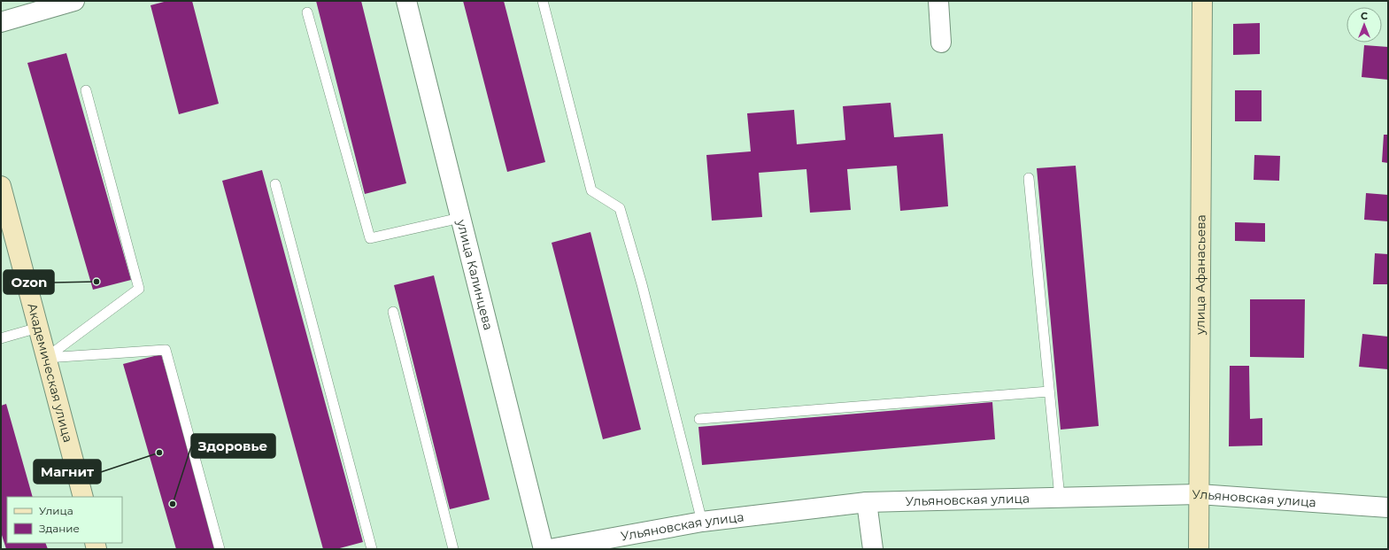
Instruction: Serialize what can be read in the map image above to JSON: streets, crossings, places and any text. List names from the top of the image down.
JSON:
{
  "streets": {
    "street": [
      "улица Афанасьева",
      "улица Калинцева",
      "Академическая улица",
      "Ульяновская улица"
    ]
  },
  "crossings": [
    ["улица Афанасьева", "Ульяновская улица"]
  ],
  "places": ["Ozon", "Магнит", "Здоровье"],
  "legend": ["Улица", "Здание"],
  "north": "top"
}
